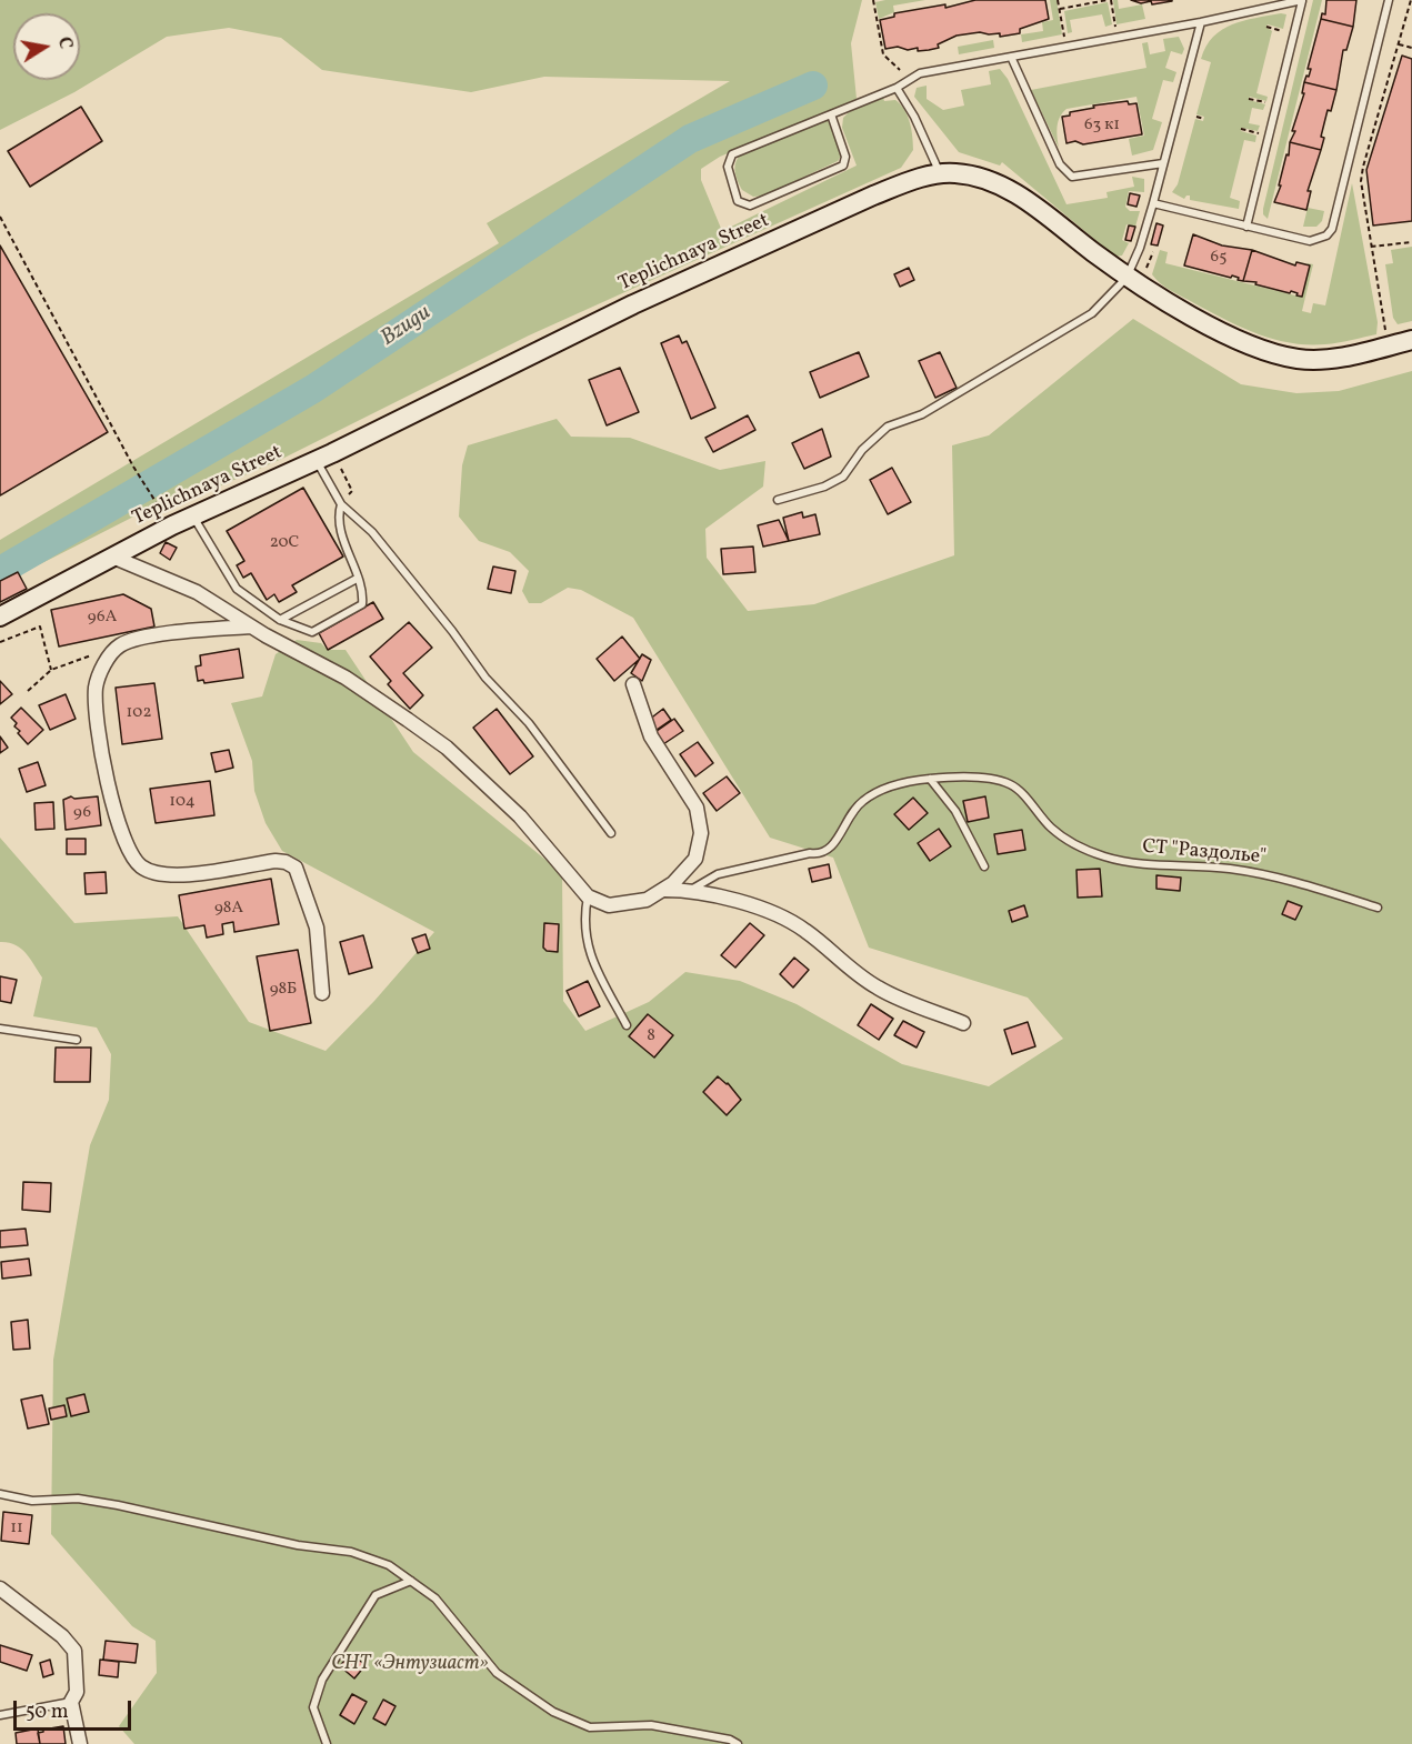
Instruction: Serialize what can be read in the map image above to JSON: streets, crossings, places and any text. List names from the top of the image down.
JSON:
{
  "streets": {
    "street": ["Teplichnaya Street"],
    "lane": ["СТ \"Раздолье\""]
  },
  "water": ["Bzugu"],
  "parks": ["СНТ «Энтузиаст»"],
  "house_numbers": [
    "63 к1",
    "65",
    "20С",
    "96А",
    "102",
    "104",
    "96",
    "98А",
    "98Б",
    "8",
    "11"
  ],
  "scale_bar": "50 m",
  "north": "right"
}
